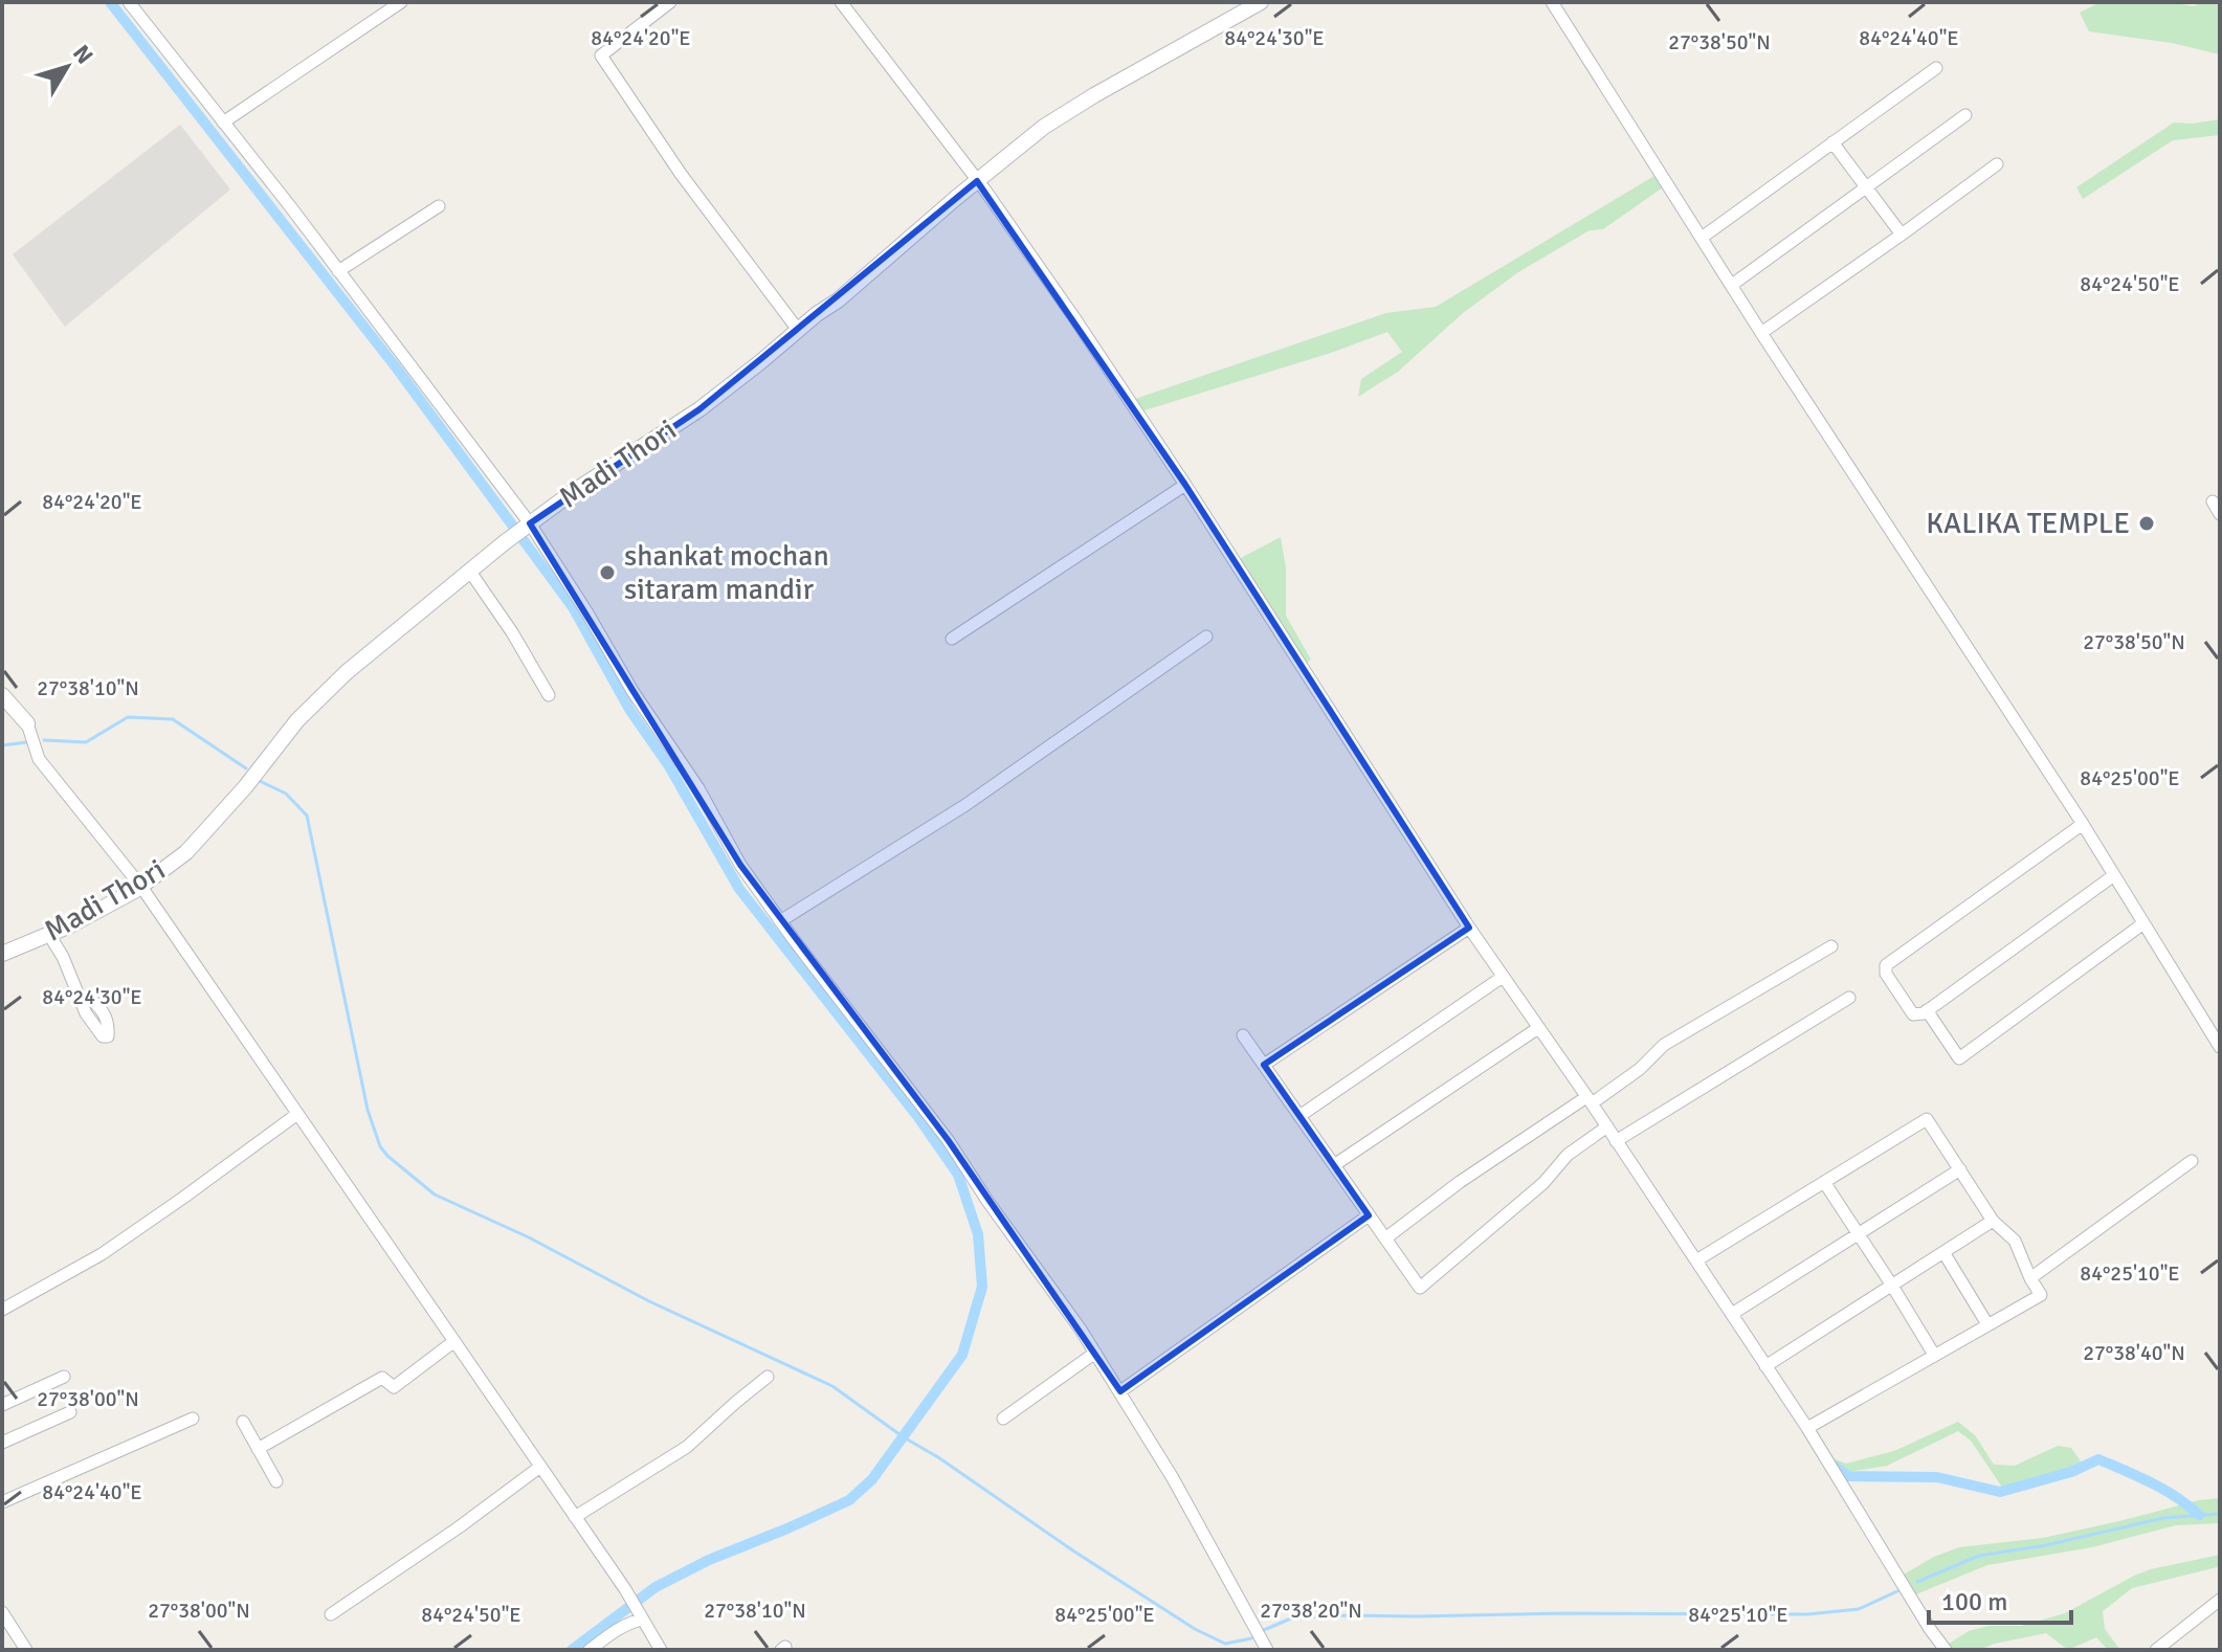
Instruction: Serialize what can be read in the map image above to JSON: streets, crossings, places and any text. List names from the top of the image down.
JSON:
{
  "streets": {
    "main road": ["Madi Thori"]
  },
  "places": ["KALIKA TEMPLE", "shankat mochan sitaram mandir"],
  "scale_bar": "100 m",
  "north": "top right",
  "coordinates": [
    "84°24'20\"E",
    "84°24'30\"E",
    "84°24'40\"E",
    "27°38'50\"N",
    "84°24'50\"E",
    "27°38'10\"N",
    "84°25'00\"E",
    "84°25'10\"E",
    "27°38'40\"N",
    "27°38'00\"N",
    "27°38'20\"N"
  ]
}
